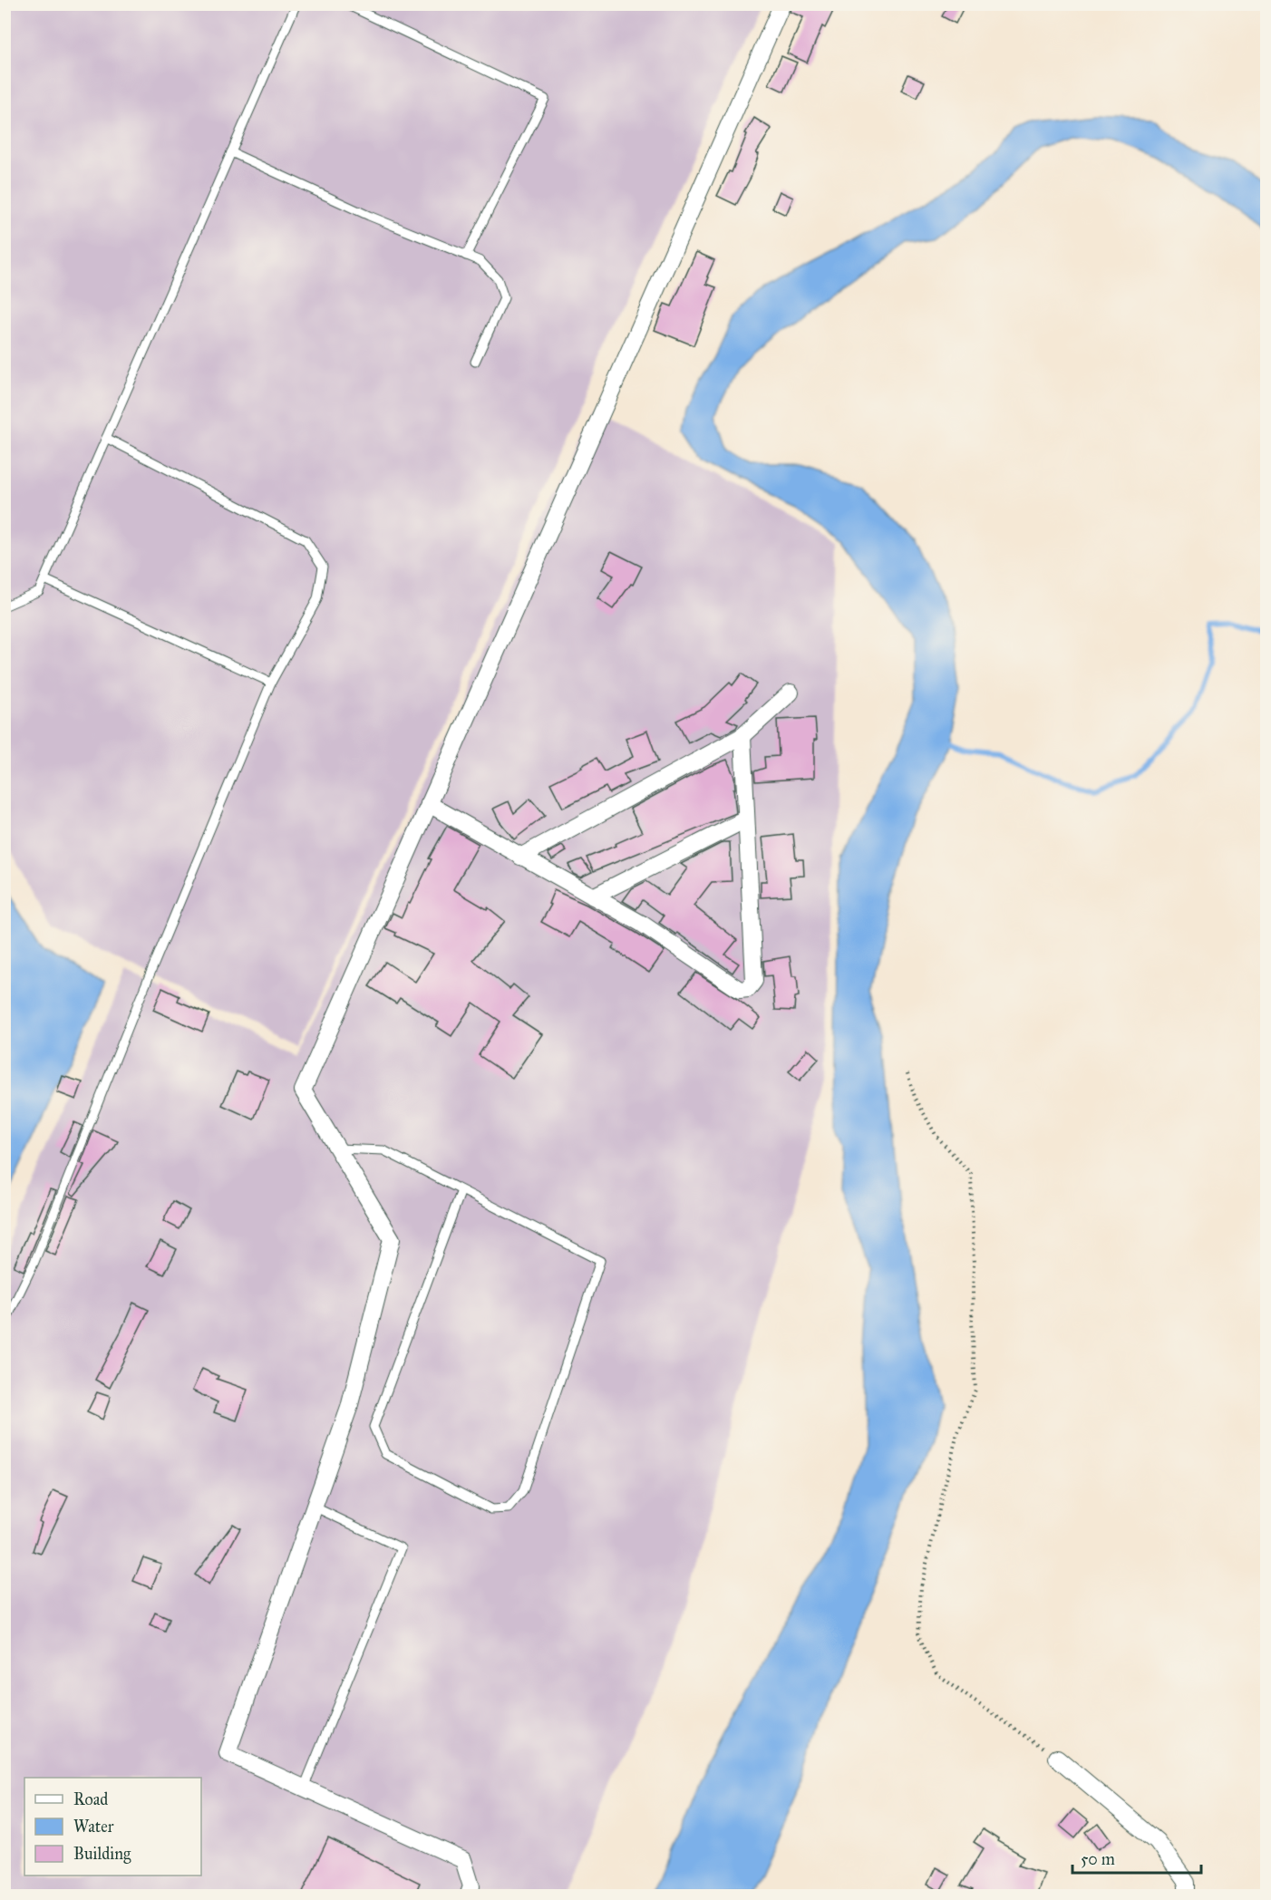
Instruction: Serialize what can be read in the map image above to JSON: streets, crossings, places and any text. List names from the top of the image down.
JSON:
{
  "legend": ["Road", "Water", "Building"],
  "scale_bar": "50 m"
}
